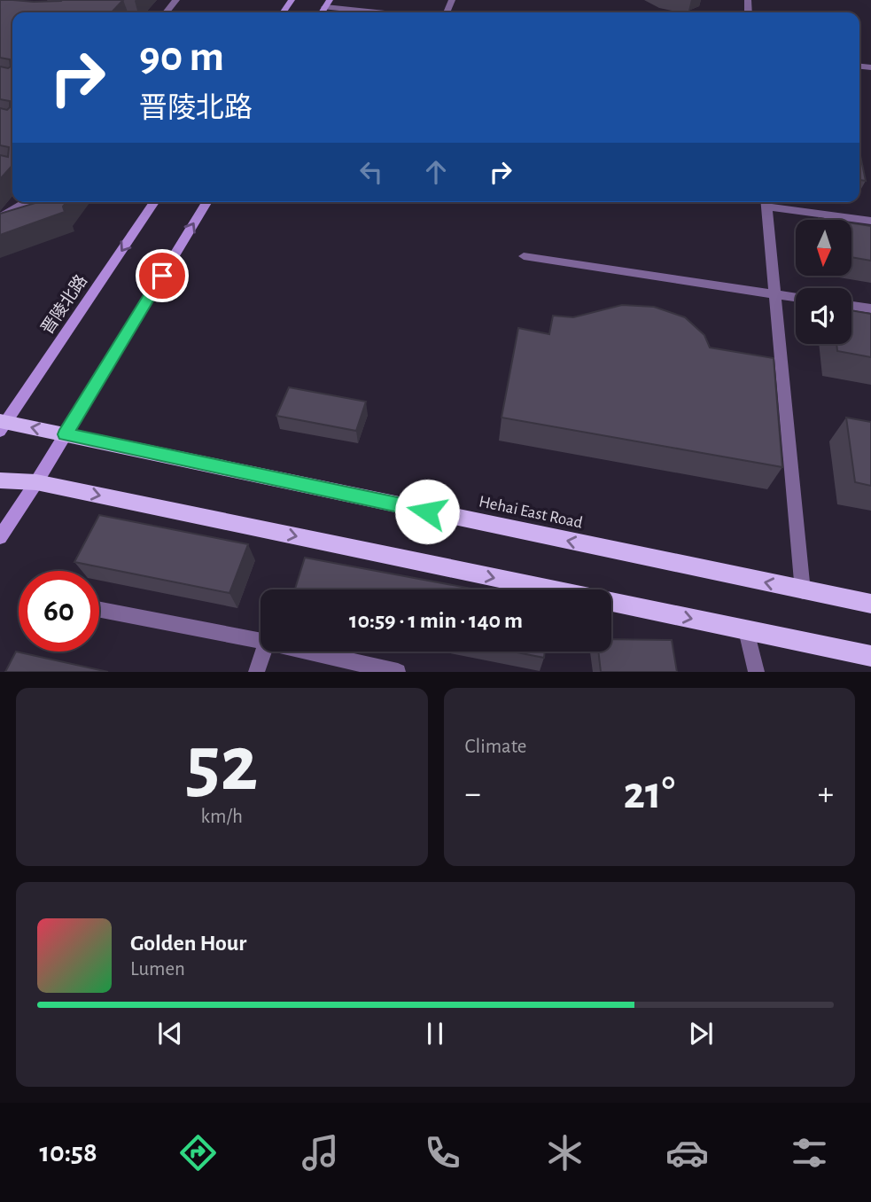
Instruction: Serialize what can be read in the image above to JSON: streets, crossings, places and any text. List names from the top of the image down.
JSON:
{
  "streets": {
    "main road": ["晋陵北路", "Hehai East Road"]
  },
  "crossings": [
    ["晋陵北路", "Hehai East Road"]
  ],
  "north": "bottom",
  "page": {
    "turn": ["90 m", "晋陵北路"],
    "limit": "60",
    "trip": "10:59 · 1 min · 140 m",
    "tile": [
      ["52", "km/h"],
      "Climate"
    ],
    "heat": ["−", "21°", "+"],
    "song": ["Golden Hour", "Lumen"],
    "tabs": "10:58"
  }
}
